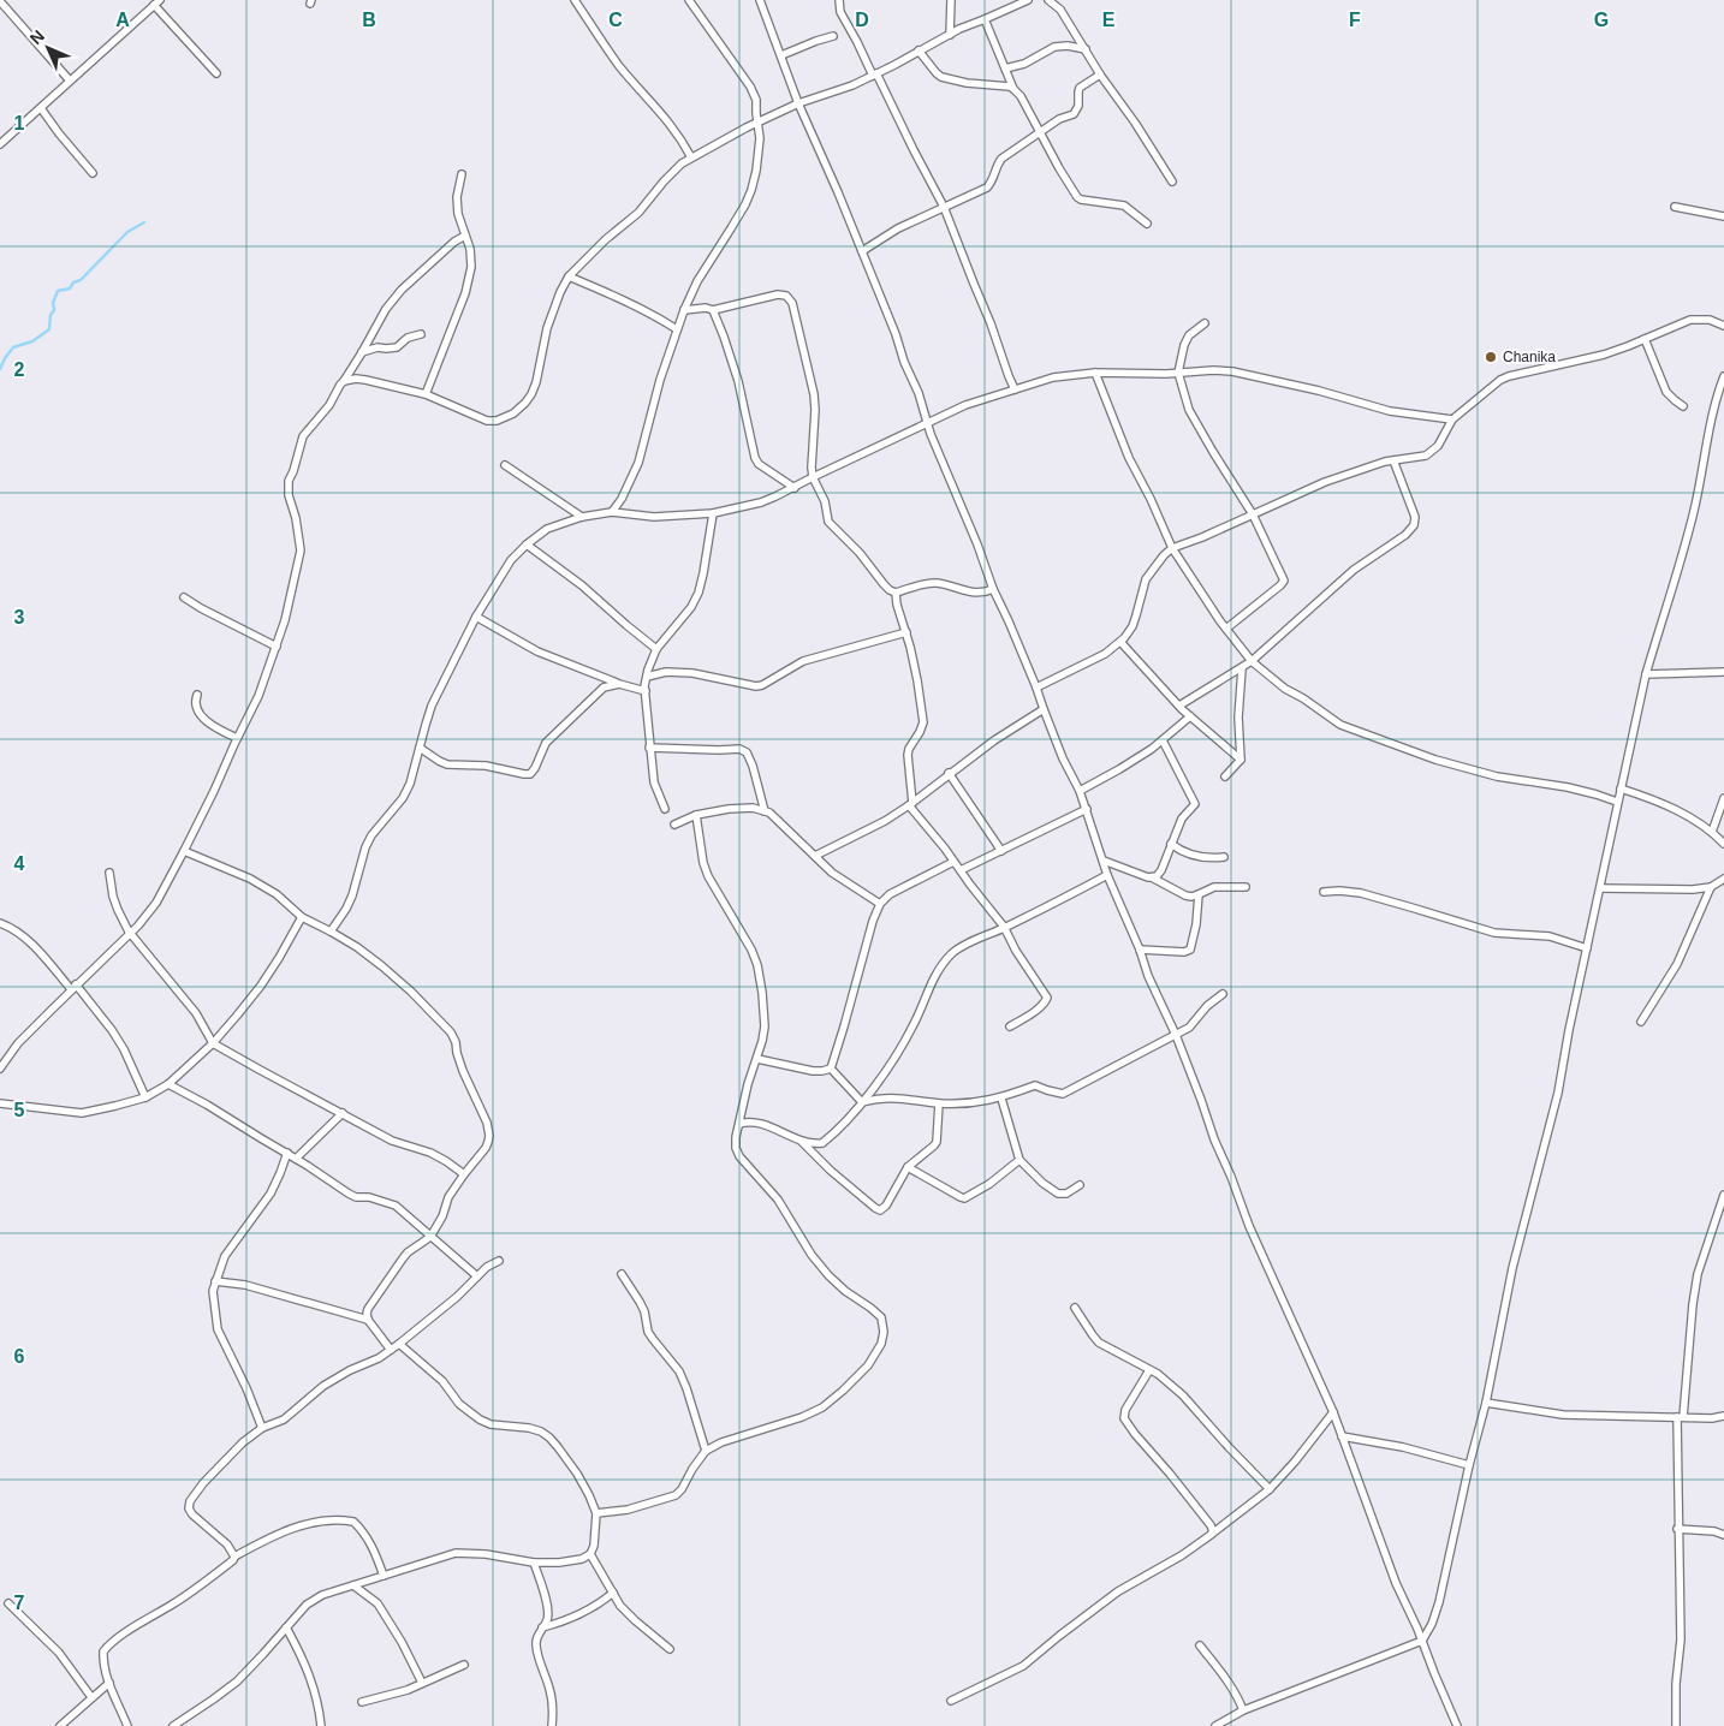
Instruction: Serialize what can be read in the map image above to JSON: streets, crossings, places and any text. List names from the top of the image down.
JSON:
{
  "places": ["Chanika"],
  "north": "top left",
  "grid": {
    "columns": [
      "A",
      "B",
      "C",
      "D",
      "E",
      "F",
      "G"
    ],
    "rows": [
      "1",
      "2",
      "3",
      "4",
      "5",
      "6",
      "7"
    ]
  }
}
